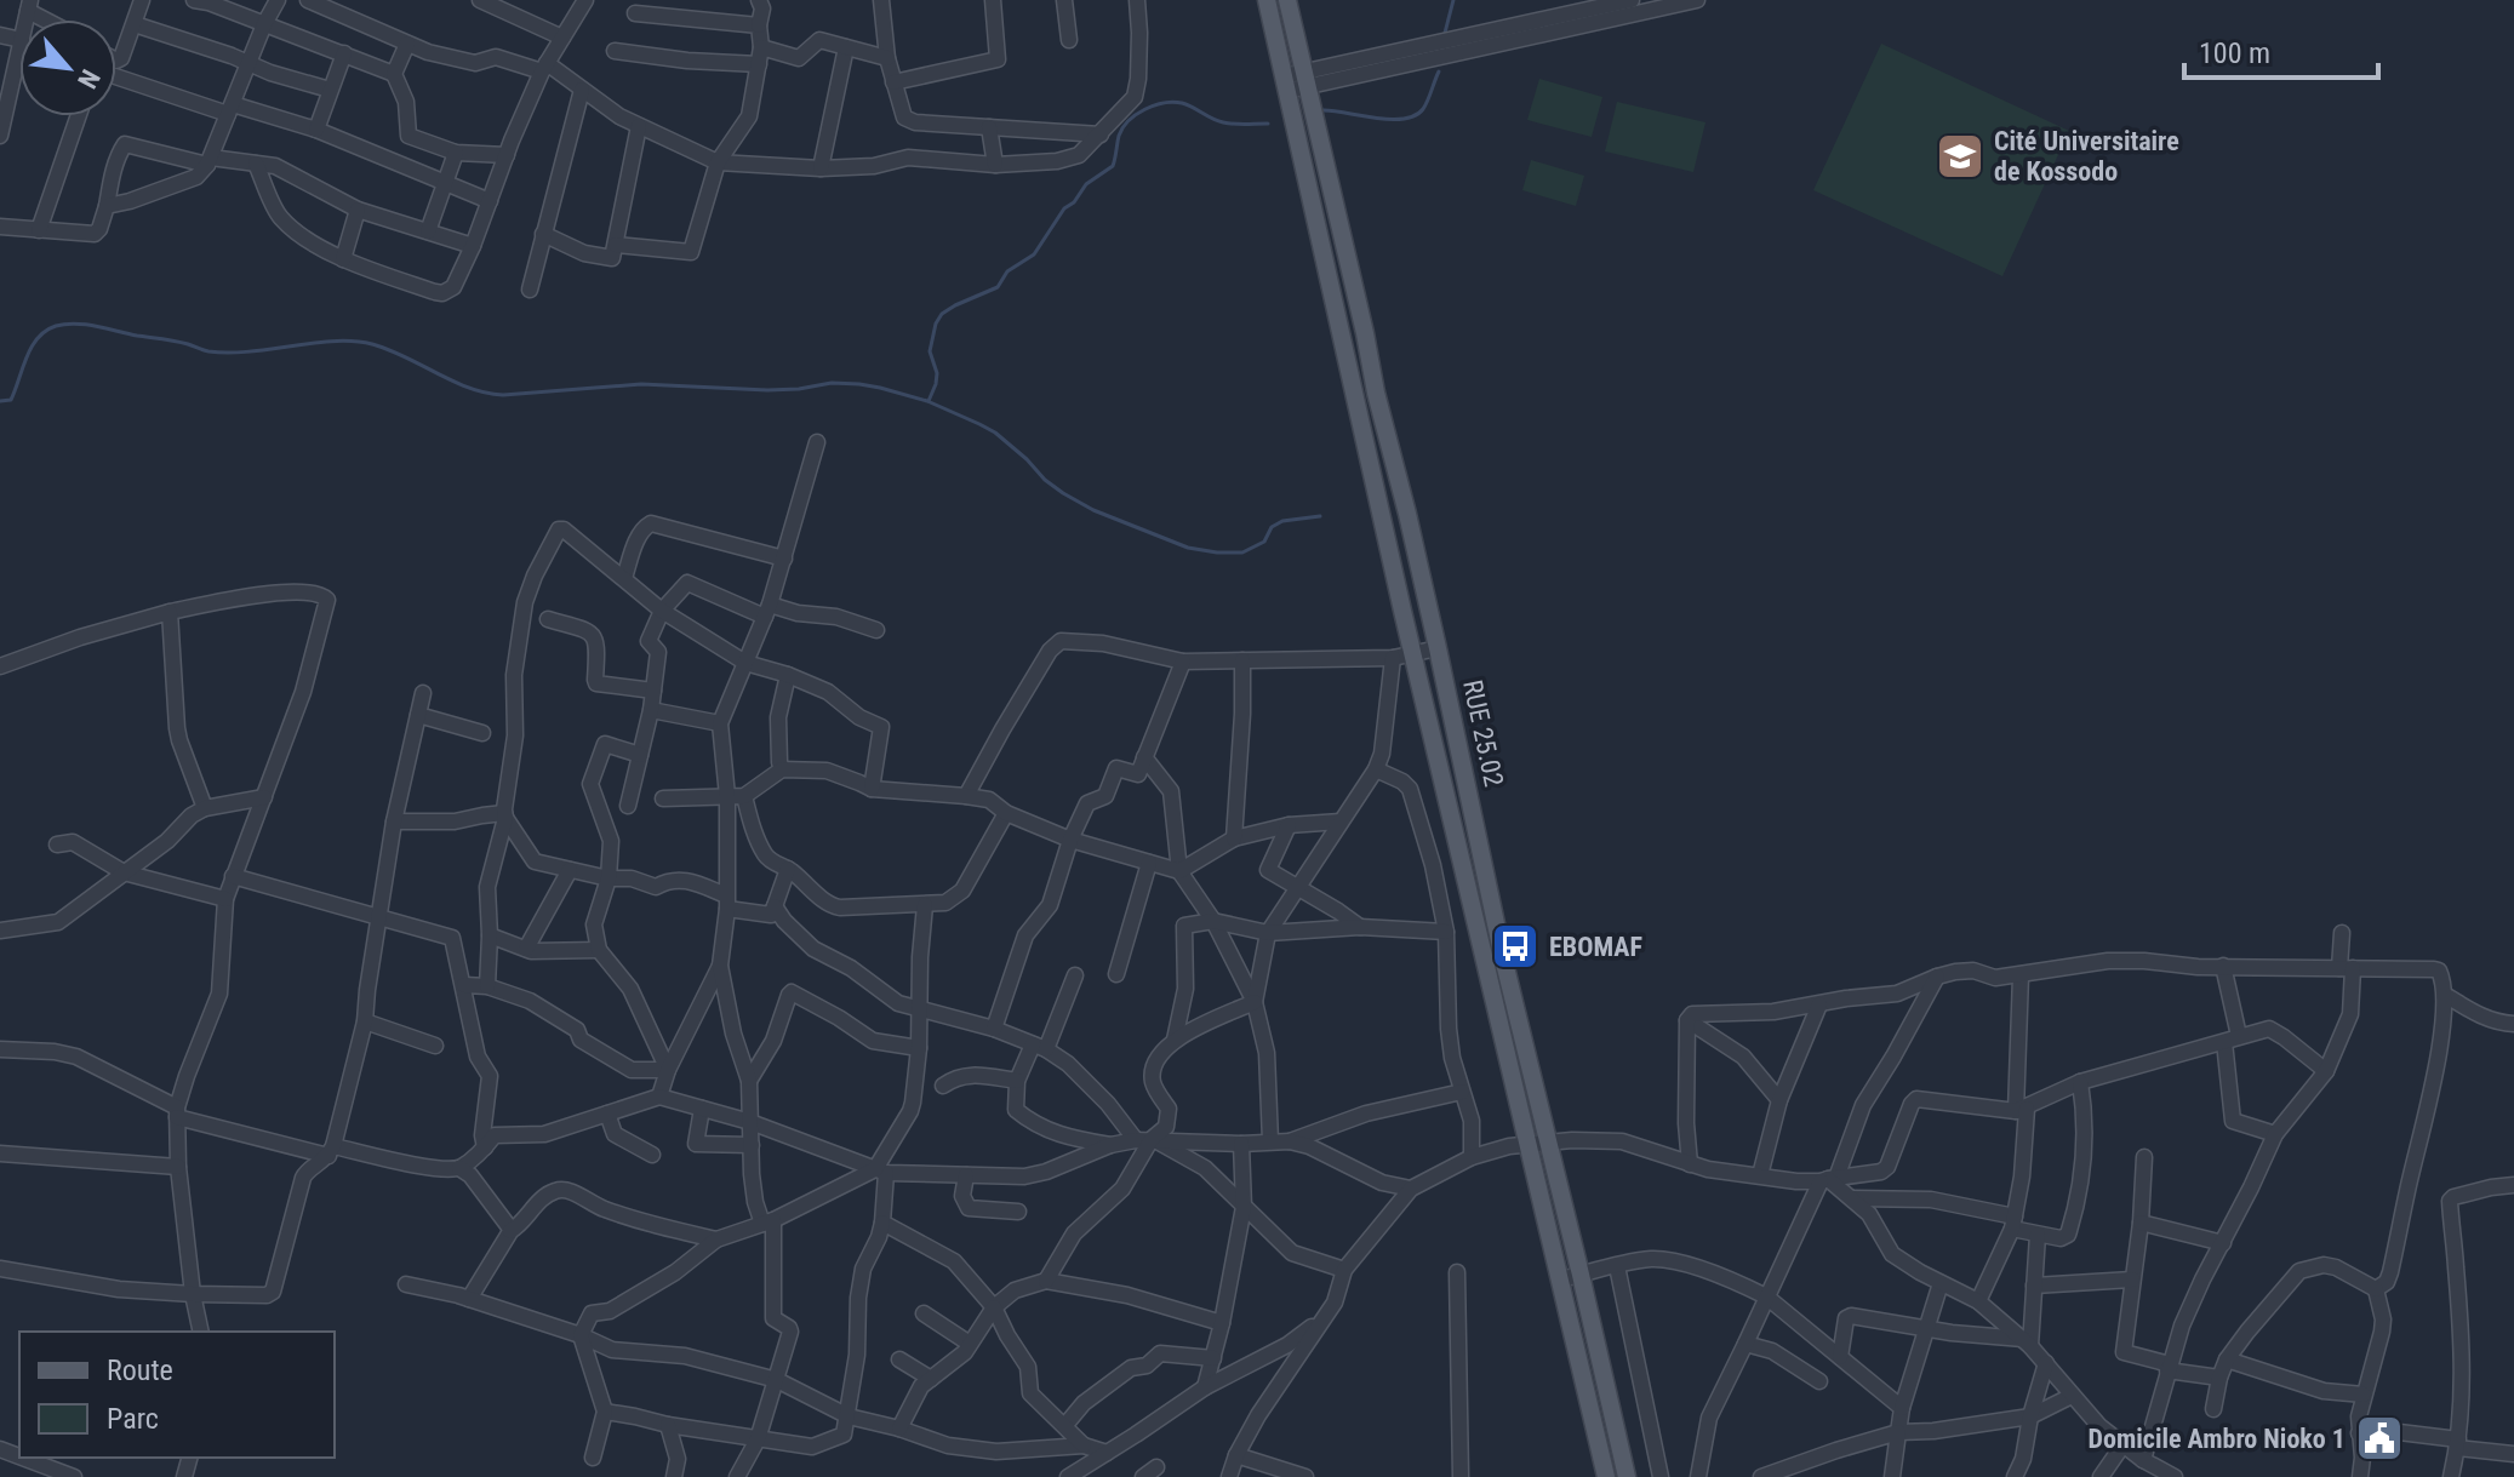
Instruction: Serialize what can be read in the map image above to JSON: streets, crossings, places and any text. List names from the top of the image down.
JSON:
{
  "streets": {
    "main road": ["RUE 25.02"]
  },
  "places": {
    "school or university": ["Cité Universitaire de Kossodo"],
    "bus stop": ["EBOMAF"],
    "public building": ["Domicile Ambro Nioko 1"]
  },
  "legend": ["Route", "Parc"],
  "scale_bar": "100 m",
  "north": "bottom right"
}
